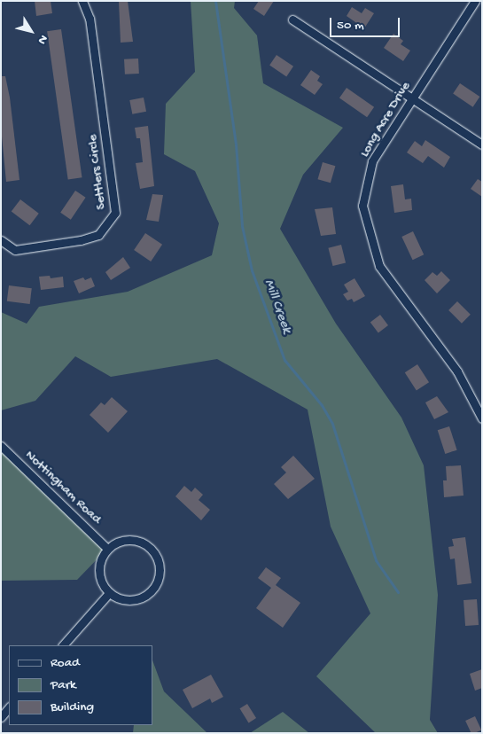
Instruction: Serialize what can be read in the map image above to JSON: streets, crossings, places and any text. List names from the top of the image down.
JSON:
{
  "streets": {
    "street": ["Long Acre Drive", "Settlers Circle", "Nottingham Road"]
  },
  "water": ["Mill Creek"],
  "legend": ["Road", "Park", "Building"],
  "scale_bar": "50 m",
  "north": "bottom right"
}
